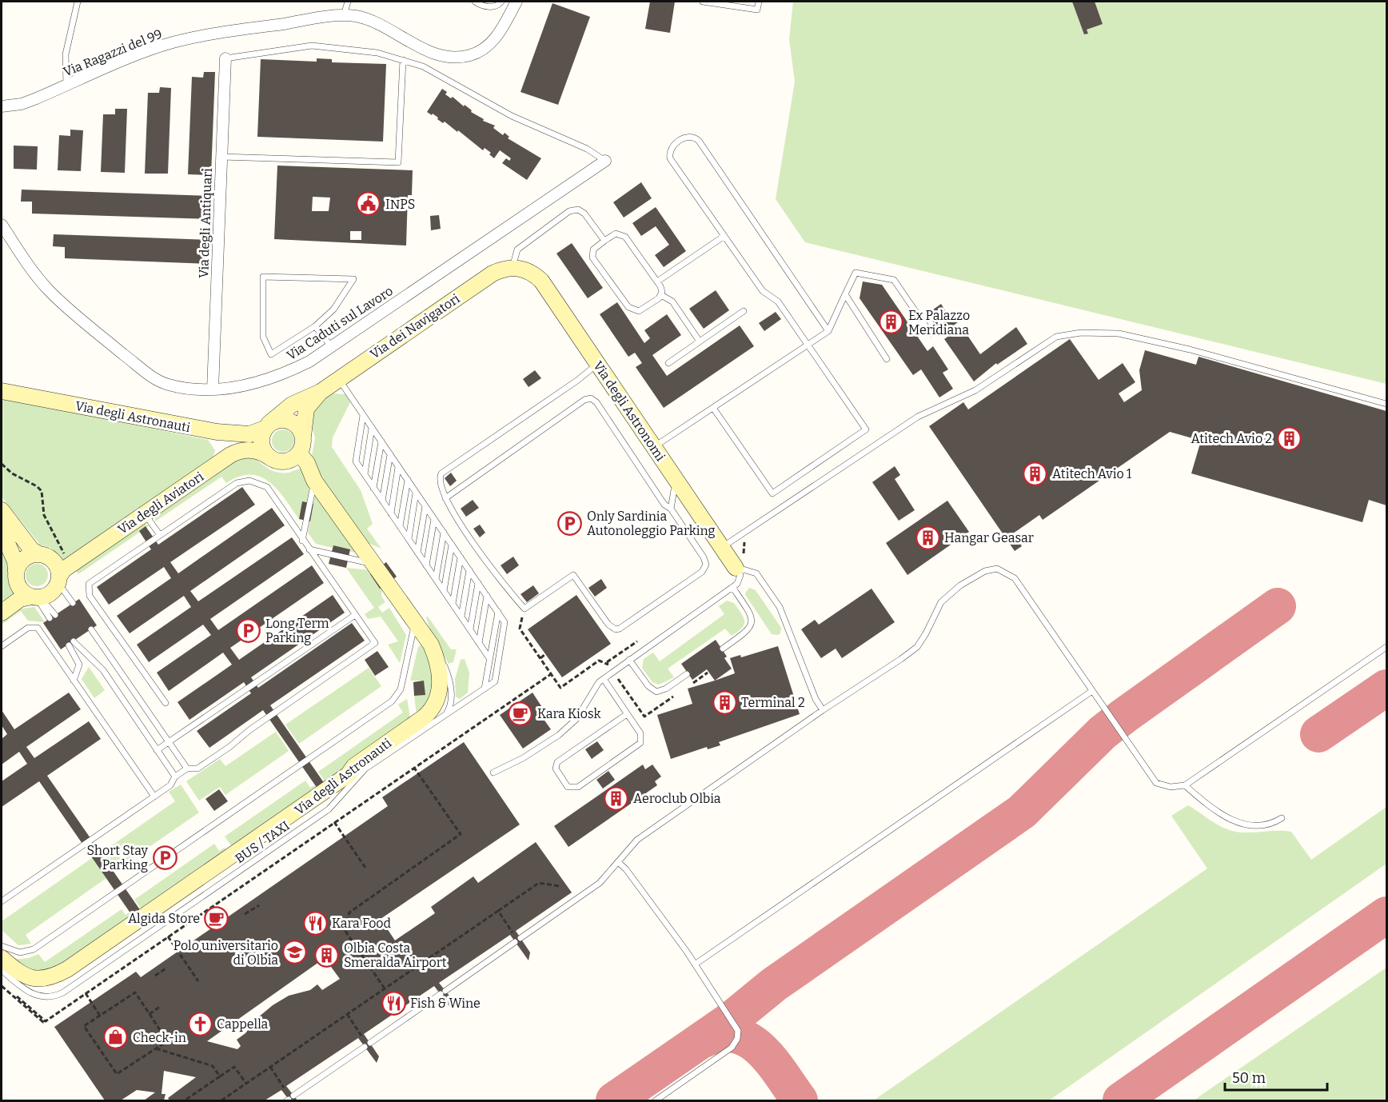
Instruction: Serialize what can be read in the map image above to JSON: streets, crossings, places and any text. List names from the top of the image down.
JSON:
{
  "streets": {
    "street": [
      "Via Ragazzi del 99",
      "Via degli Antiquari",
      "Via Caduti sul Lavoro",
      "Via dei Navigatori",
      "Via degli Astronomi",
      "Via degli Astronauti",
      "Via degli Aviatori"
    ],
    "lane": ["BUS / TAXI"]
  },
  "crossings": [
    ["Via degli Antiquari", "Via Caduti sul Lavoro"],
    ["Via dei Navigatori", "Via degli Astronomi"],
    ["Via dei Navigatori", "Via degli Astronauti"],
    ["Via dei Navigatori", "Via degli Aviatori"],
    ["Via degli Astronauti", "Via degli Aviatori"]
  ],
  "places": {
    "public building": ["INPS"],
    "building": [
      "Ex Palazzo Meridiana",
      "Atitech Avio 2",
      "Atitech Avio 1",
      "Hangar Geasar",
      "Terminal 2",
      "Aeroclub Olbia",
      "Olbia Costa Smeralda Airport"
    ],
    "parking": ["Only Sardinia Autonoleggio Parking", "Long Term Parking", "Short Stay Parking"],
    "cafe": ["Kara Kiosk", "Algida Store"],
    "restaurant": ["Kara Food", "Fish & Wine"],
    "school or university": ["Polo universitario di Olbia"],
    "church": ["Cappella"],
    "shop": ["Check-in"]
  },
  "scale_bar": "50 m"
}
